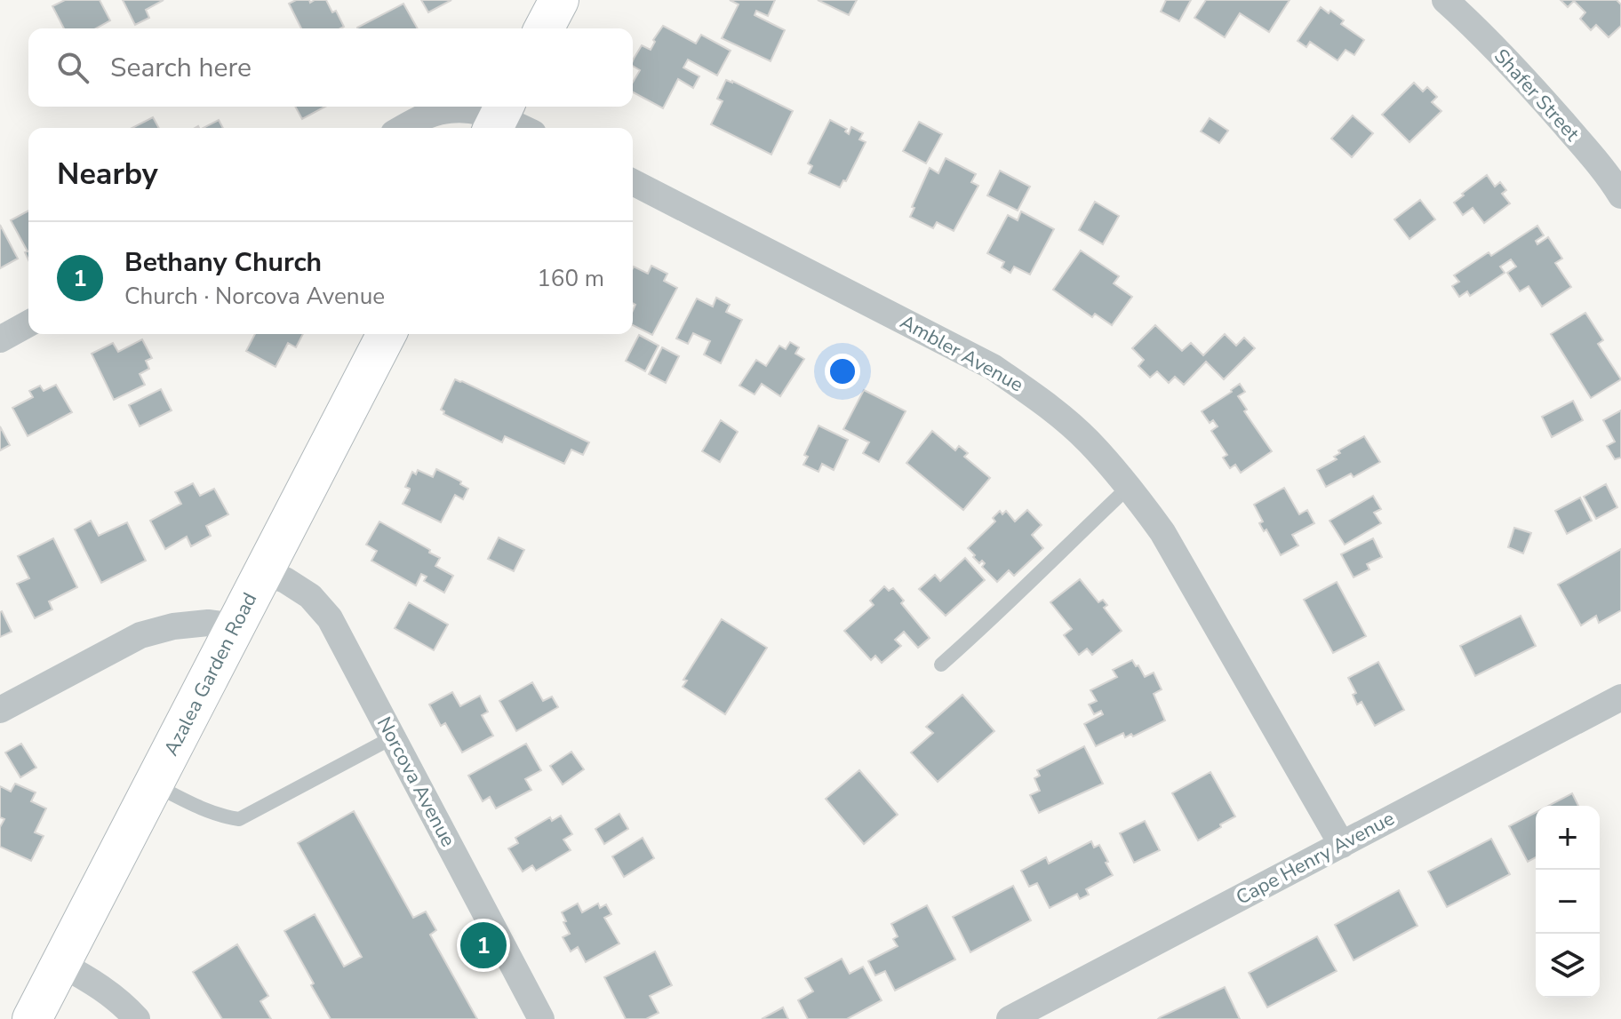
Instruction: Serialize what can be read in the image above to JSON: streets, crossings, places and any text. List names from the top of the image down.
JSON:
{
  "streets": {
    "main road": ["Azalea Garden Road"],
    "street": [
      "Shafer Street",
      "Ambler Avenue",
      "Norcova Avenue",
      "Cape Henry Avenue"
    ]
  },
  "crossings": [
    ["Ambler Avenue", "Cape Henry Avenue"],
    ["Azalea Garden Road", "Norcova Avenue"]
  ],
  "page": {
    "search": "Search here",
    "heading": "Nearby",
    "list": [
      {
        "mark": "1",
        "name": "Bethany Church",
        "note": "Church · Norcova Avenue",
        "value": "160 m"
      }
    ],
    "map_buttons": ["+", "−"],
    "pins": "1"
  }
}
